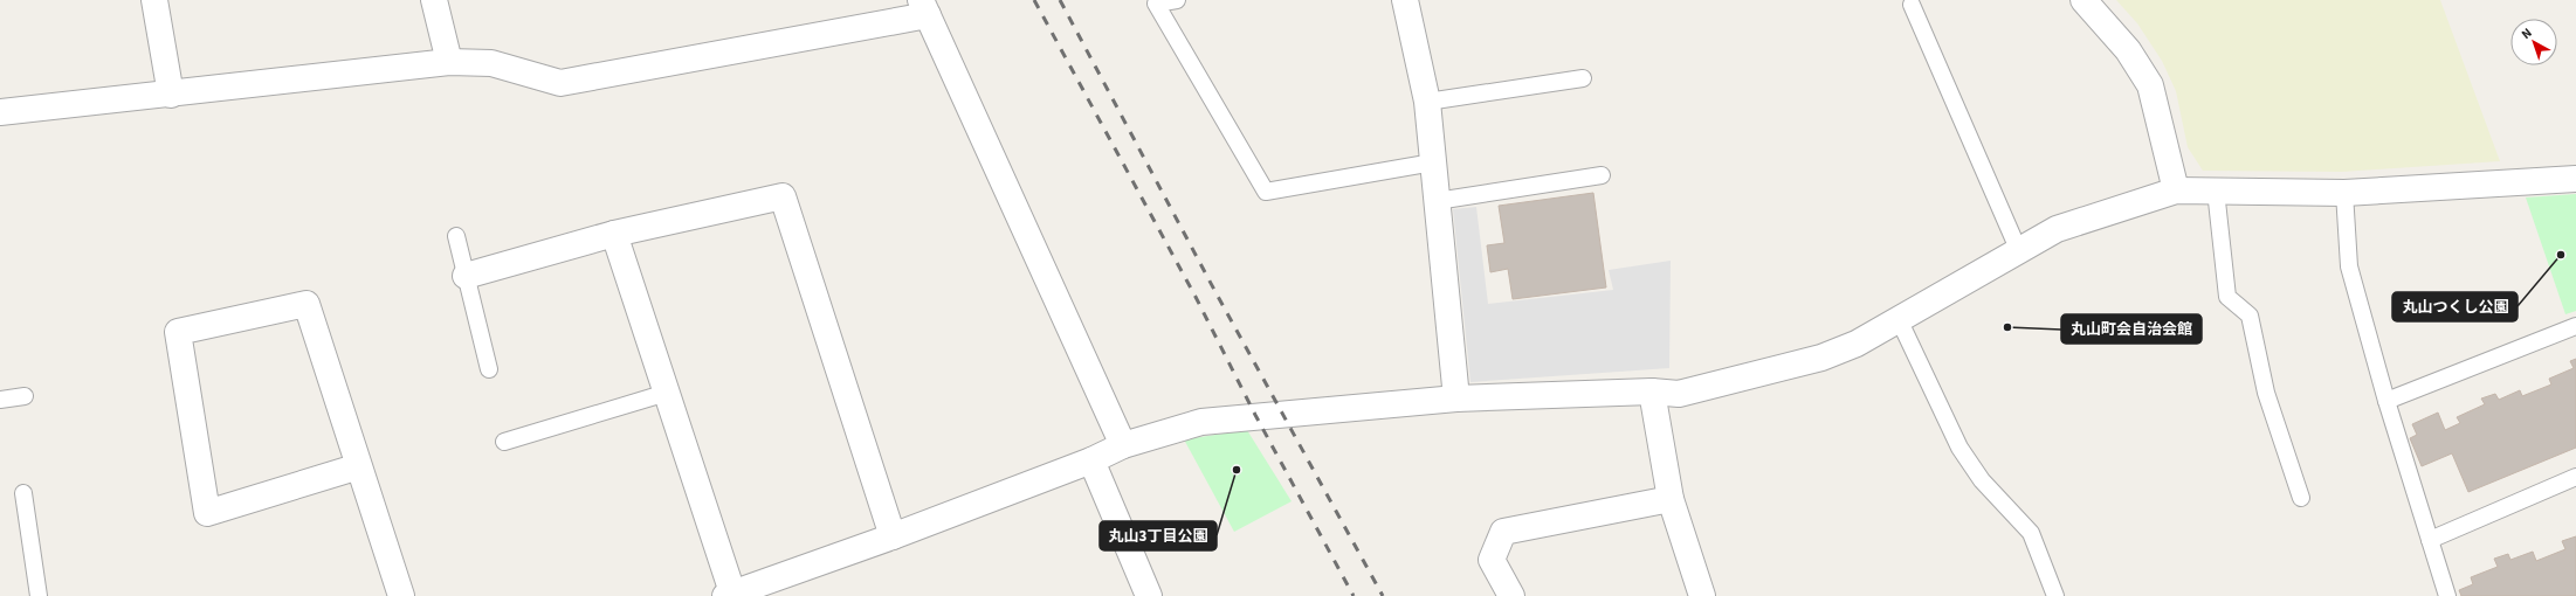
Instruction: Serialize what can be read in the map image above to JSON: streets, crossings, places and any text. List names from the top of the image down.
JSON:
{
  "places": ["丸山つくし公園", "丸山町会自治会館", "丸山3丁目公園"],
  "north": "top left"
}
